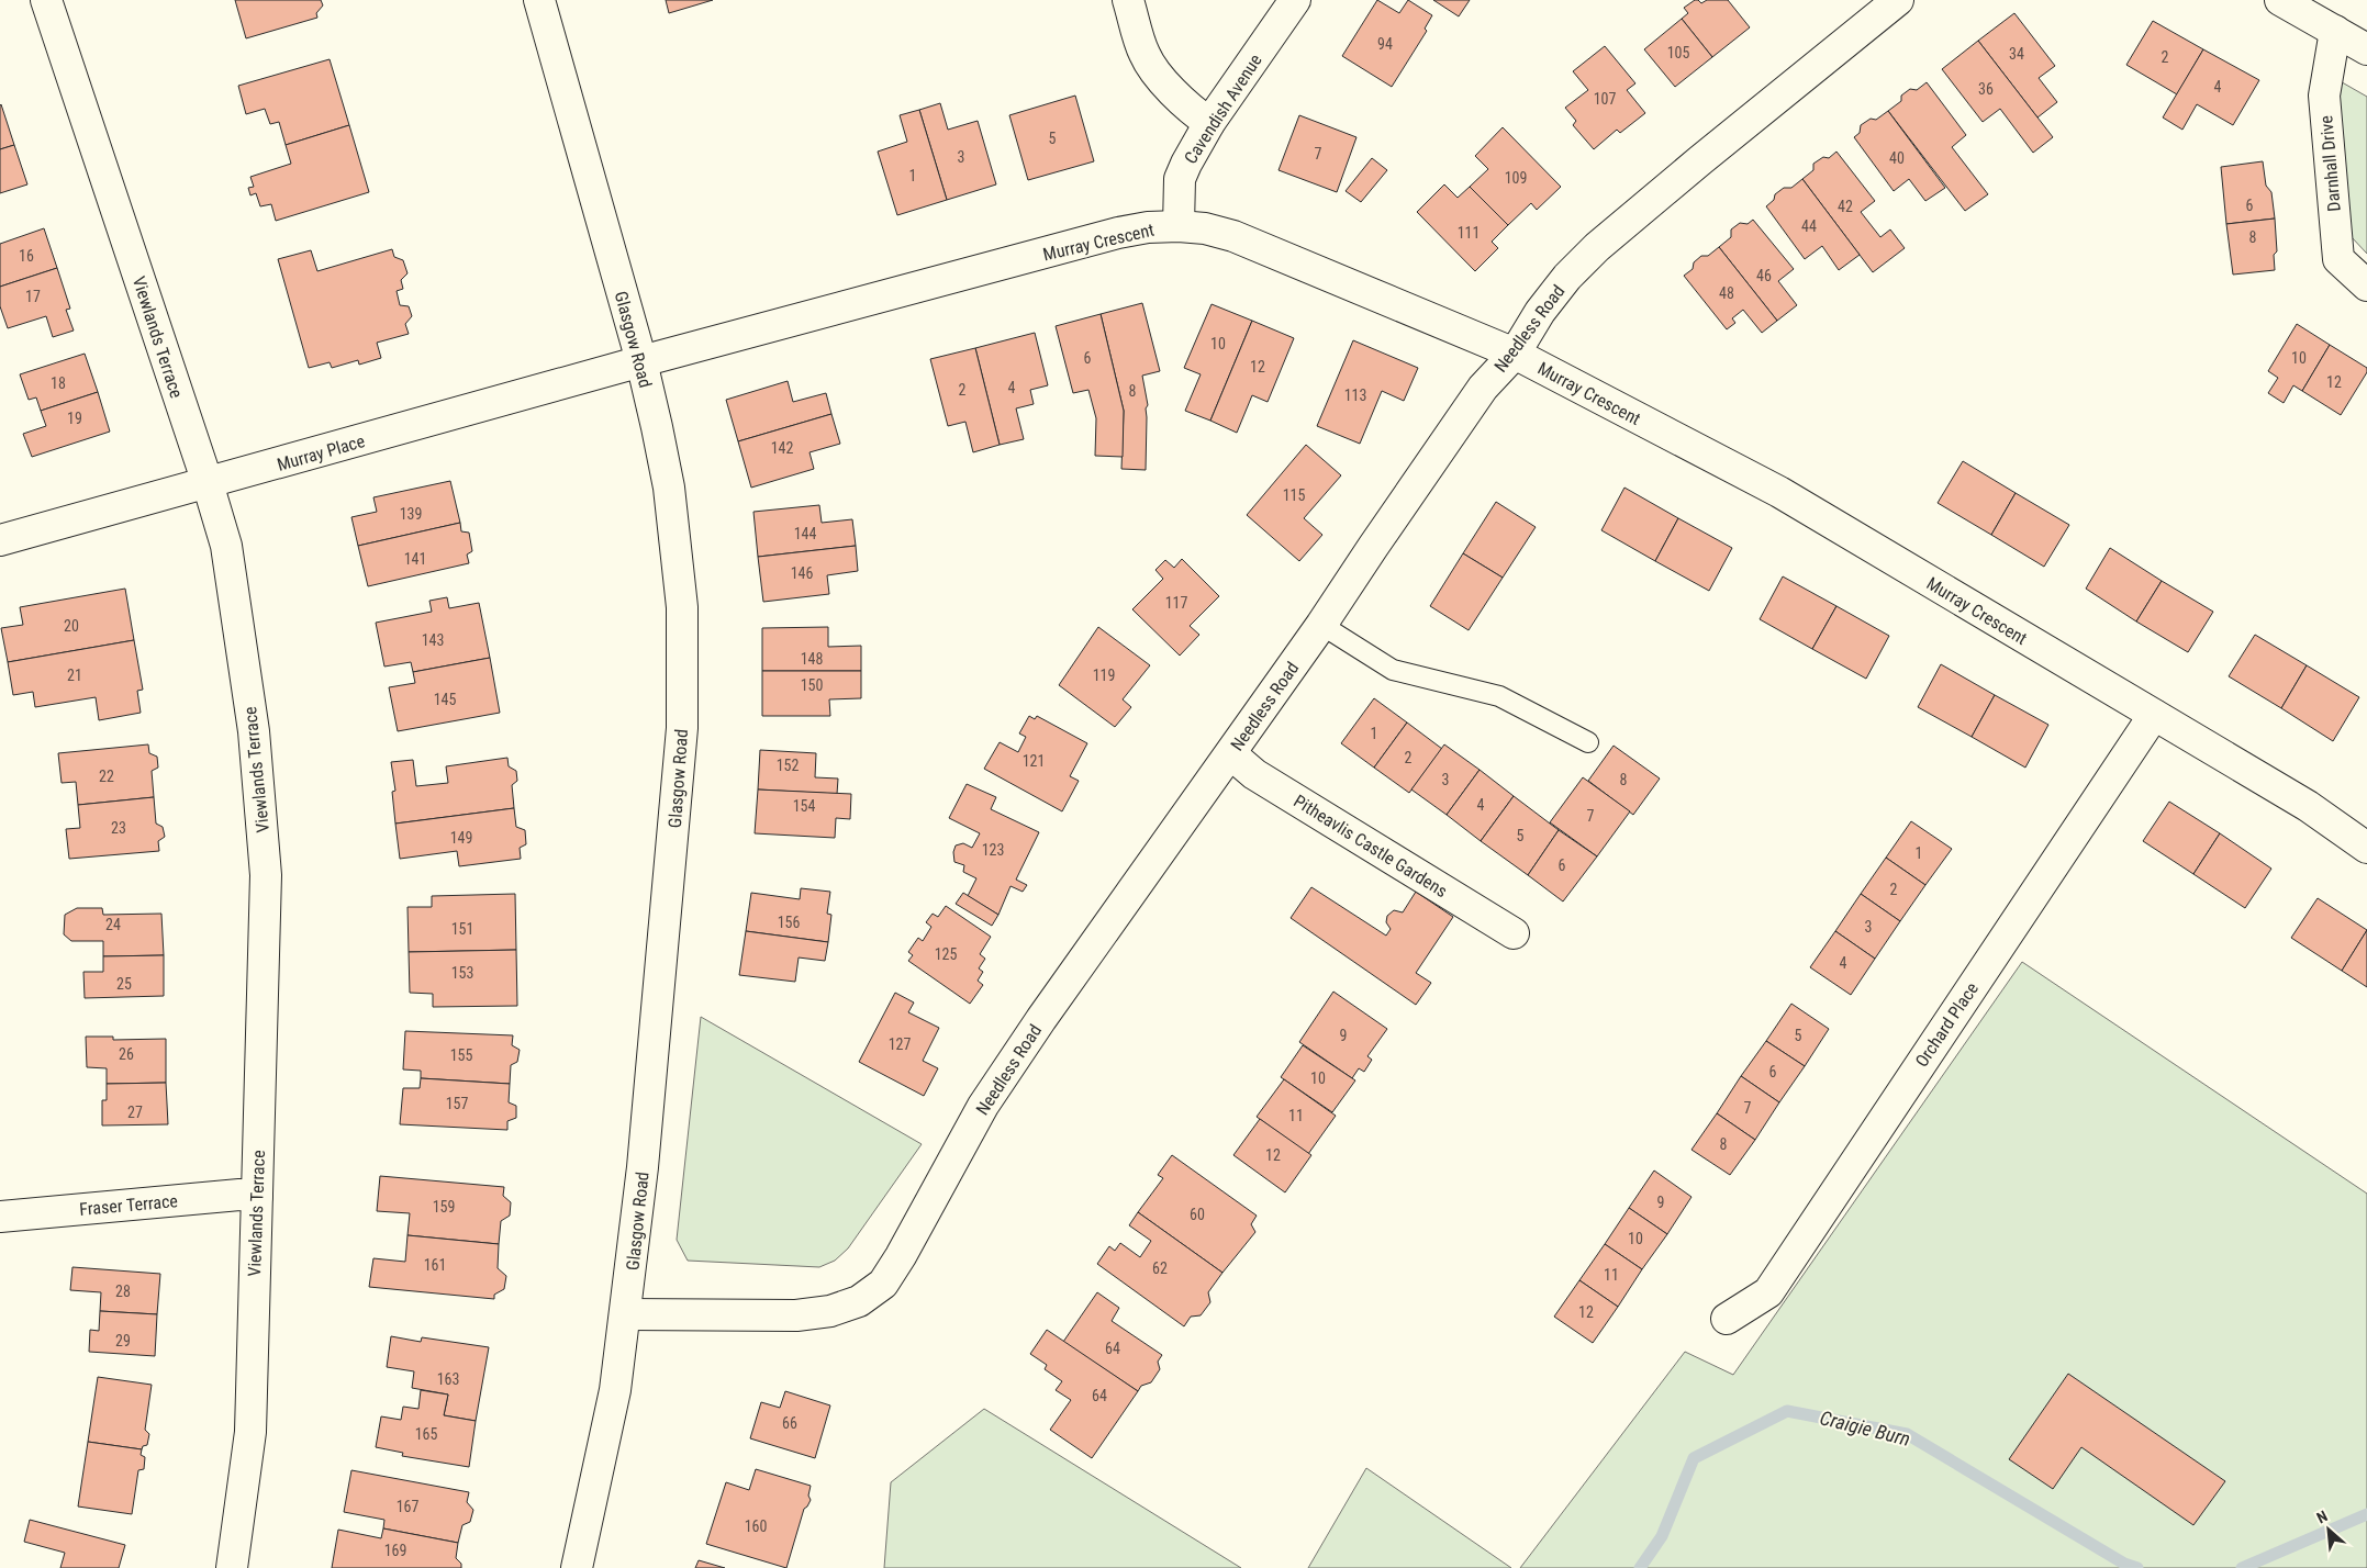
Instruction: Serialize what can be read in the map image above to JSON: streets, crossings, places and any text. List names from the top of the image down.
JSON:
{
  "streets": {
    "street": [
      "Cavendish Avenue",
      "Darnhall Drive",
      "Murray Crescent",
      "Needless Road",
      "Viewlands Terrace",
      "Glasgow Road",
      "Murray Place",
      "Pitheavlis Castle Gardens",
      "Orchard Place",
      "Fraser Terrace"
    ]
  },
  "crossings": [
    ["Cavendish Avenue", "Murray Crescent"],
    ["Murray Crescent", "Needless Road"],
    ["Murray Crescent", "Glasgow Road"],
    ["Murray Crescent", "Murray Place"],
    ["Murray Crescent", "Orchard Place"],
    ["Needless Road", "Glasgow Road"],
    ["Needless Road", "Pitheavlis Castle Gardens"],
    ["Viewlands Terrace", "Murray Place"],
    ["Viewlands Terrace", "Fraser Terrace"],
    ["Glasgow Road", "Murray Place"]
  ],
  "water": ["Craigie Burn"],
  "house_numbers": [
    "94",
    "105",
    "34",
    "2",
    "4",
    "36",
    "107",
    "5",
    "7",
    "3",
    "40",
    "1",
    "109",
    "6",
    "42",
    "44",
    "111",
    "8",
    "16",
    "46",
    "48",
    "17",
    "10",
    "6",
    "10",
    "12",
    "12",
    "18",
    "4",
    "2",
    "8",
    "113",
    "19",
    "142",
    "115",
    "139",
    "144",
    "141",
    "146",
    "117",
    "20",
    "143",
    "148",
    "21",
    "119",
    "150",
    "145",
    "1",
    "2",
    "121",
    "152",
    "22",
    "3",
    "8",
    "4",
    "154",
    "7",
    "23",
    "5",
    "149",
    "123",
    "1",
    "6",
    "2",
    "156",
    "24",
    "3",
    "151",
    "125",
    "4",
    "153",
    "25",
    "9",
    "5",
    "127",
    "26",
    "155",
    "6",
    "10",
    "157",
    "7",
    "27",
    "11",
    "8",
    "12",
    "9",
    "159",
    "60",
    "10",
    "161",
    "62",
    "11",
    "28",
    "12",
    "29",
    "64",
    "163",
    "64",
    "66",
    "165",
    "167",
    "160",
    "169"
  ],
  "north": "top left"
}
